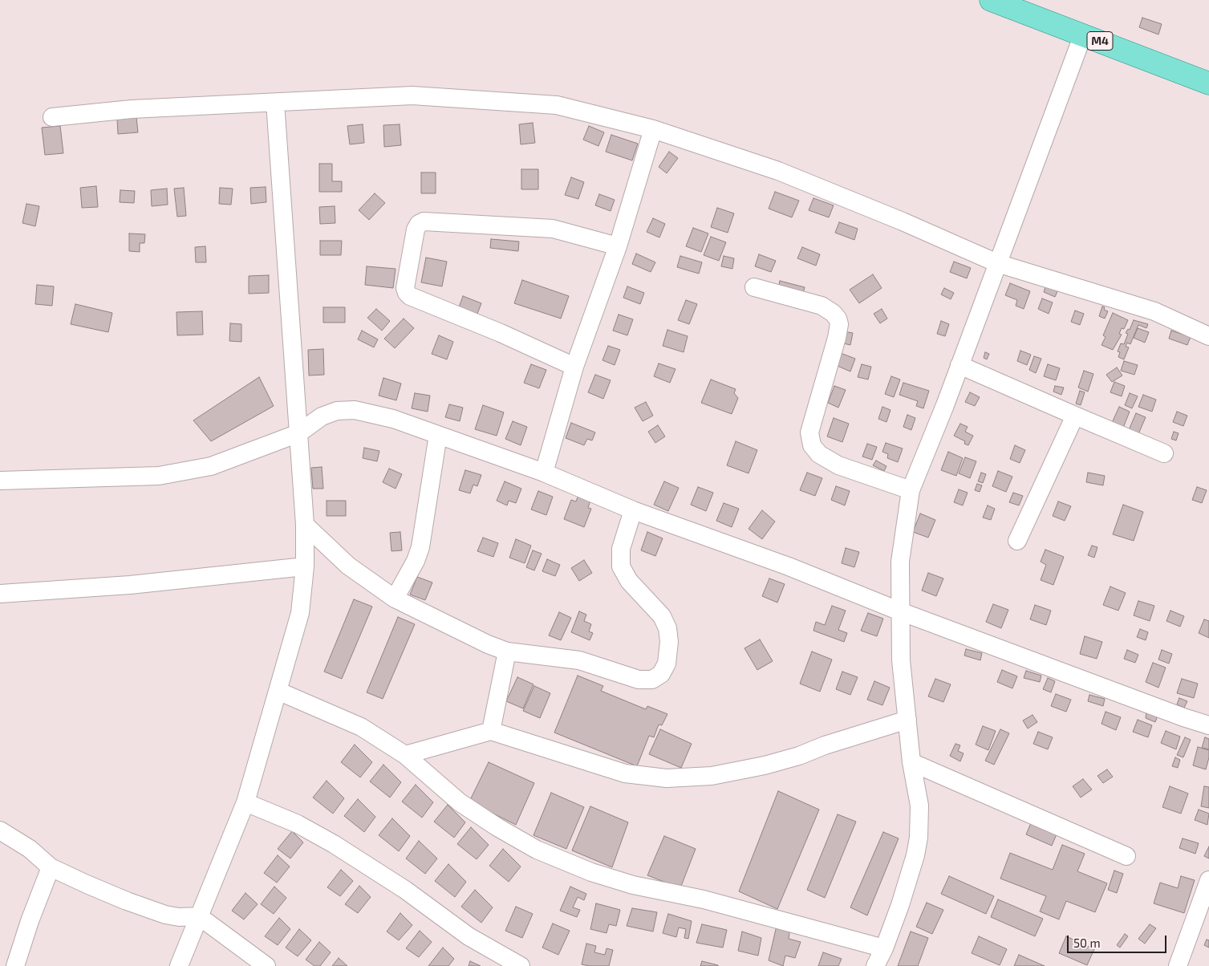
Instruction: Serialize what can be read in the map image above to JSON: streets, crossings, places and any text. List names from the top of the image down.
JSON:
{
  "streets": {
    "main road": ["M4"]
  },
  "scale_bar": "50 m"
}
